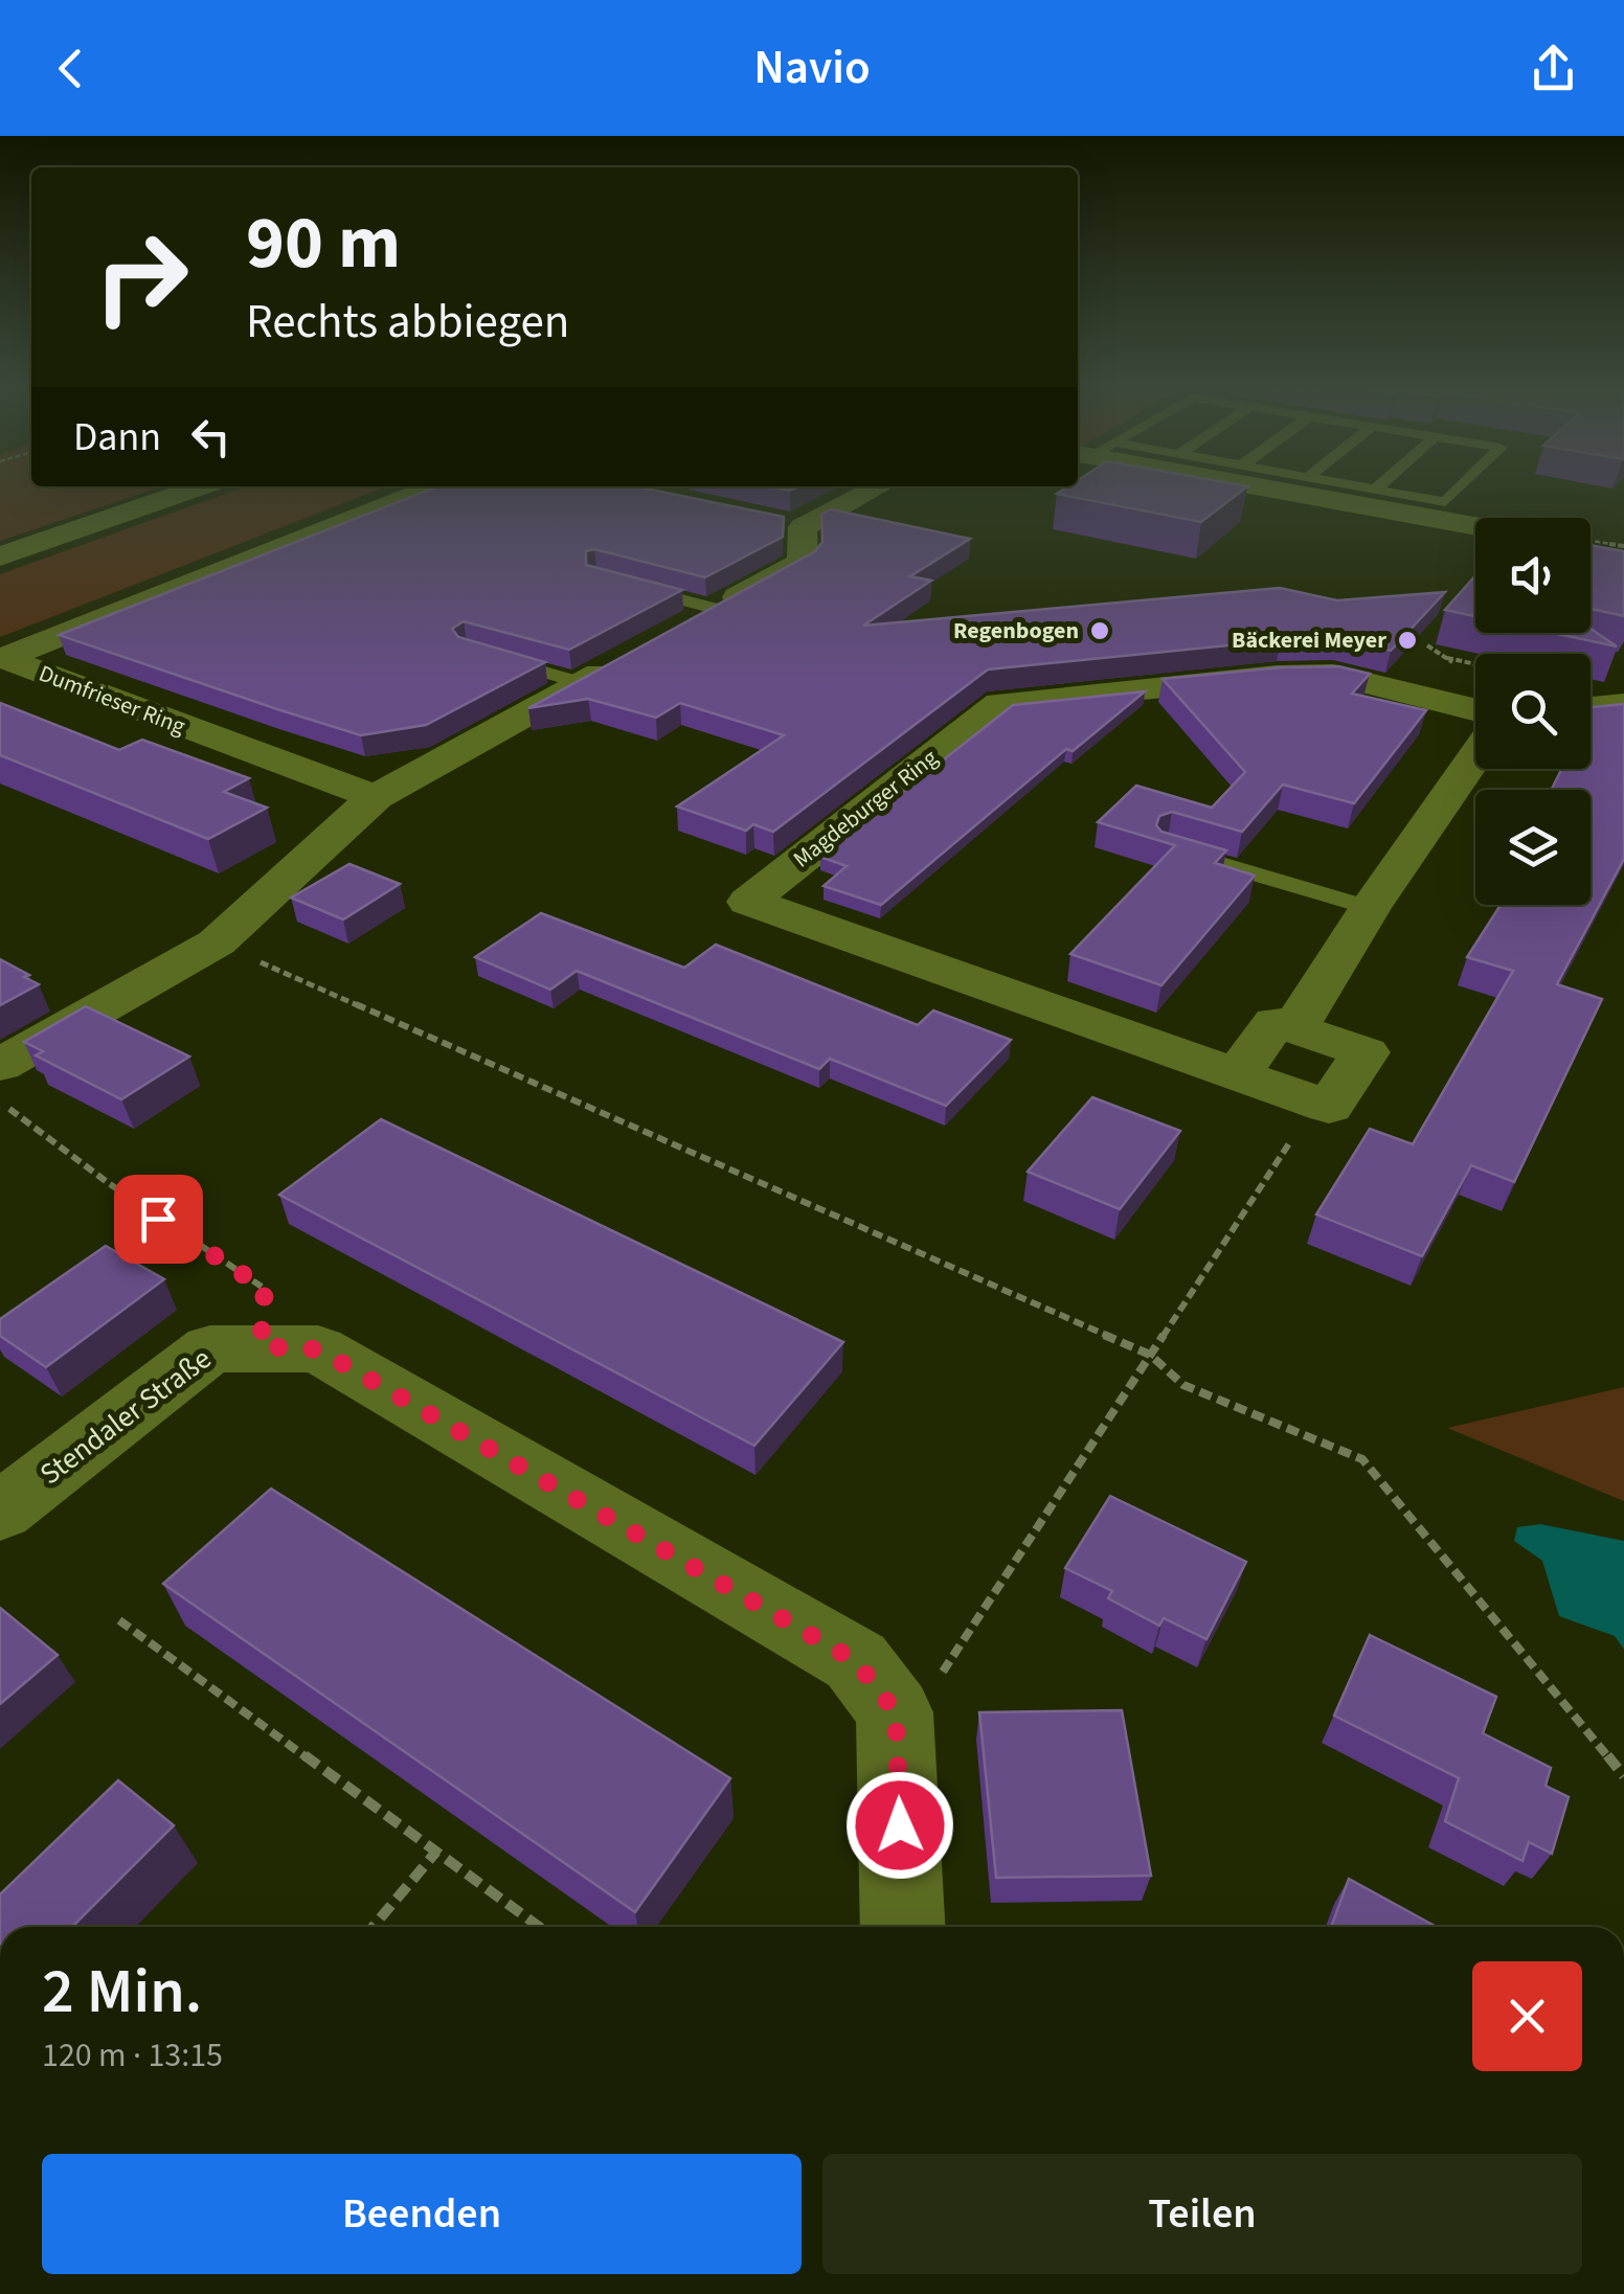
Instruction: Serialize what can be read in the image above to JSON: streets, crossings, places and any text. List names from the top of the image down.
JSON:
{
  "streets": {
    "street": ["Dumfrieser Ring", "Magdeburger Ring", "Stendaler Straße"]
  },
  "places": ["Regenbogen", "Bäckerei Meyer"],
  "page": {
    "header": "Navio",
    "turn": ["90 m", "Rechts abbiegen"],
    "then": "Dann",
    "heading": ["2 Min.", "120 m · 13:15"],
    "buttons": ["Beenden", "Teilen"]
  }
}
